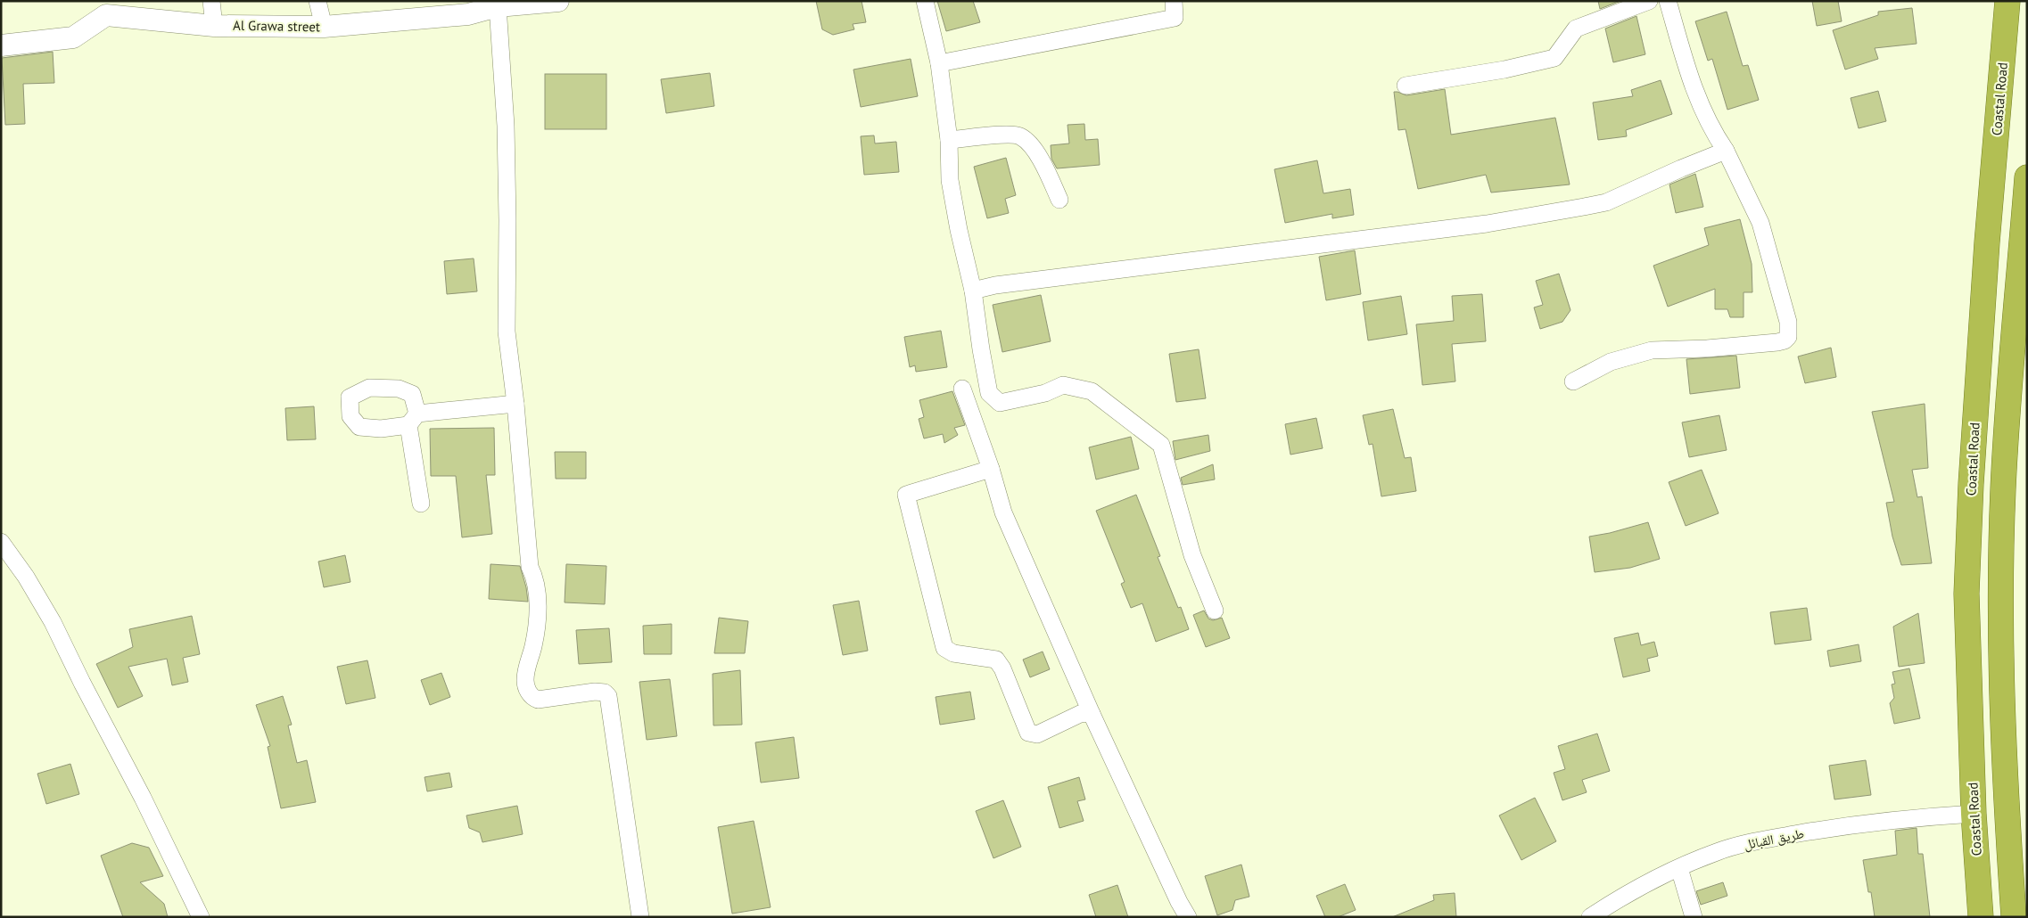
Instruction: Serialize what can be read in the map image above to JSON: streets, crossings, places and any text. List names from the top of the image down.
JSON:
{
  "streets": {
    "highway": ["Coastal Road"],
    "street": ["Al Grawa street", "طريق القبائل"]
  },
  "crossings": [
    ["Coastal Road", "طريق القبائل"]
  ]
}
